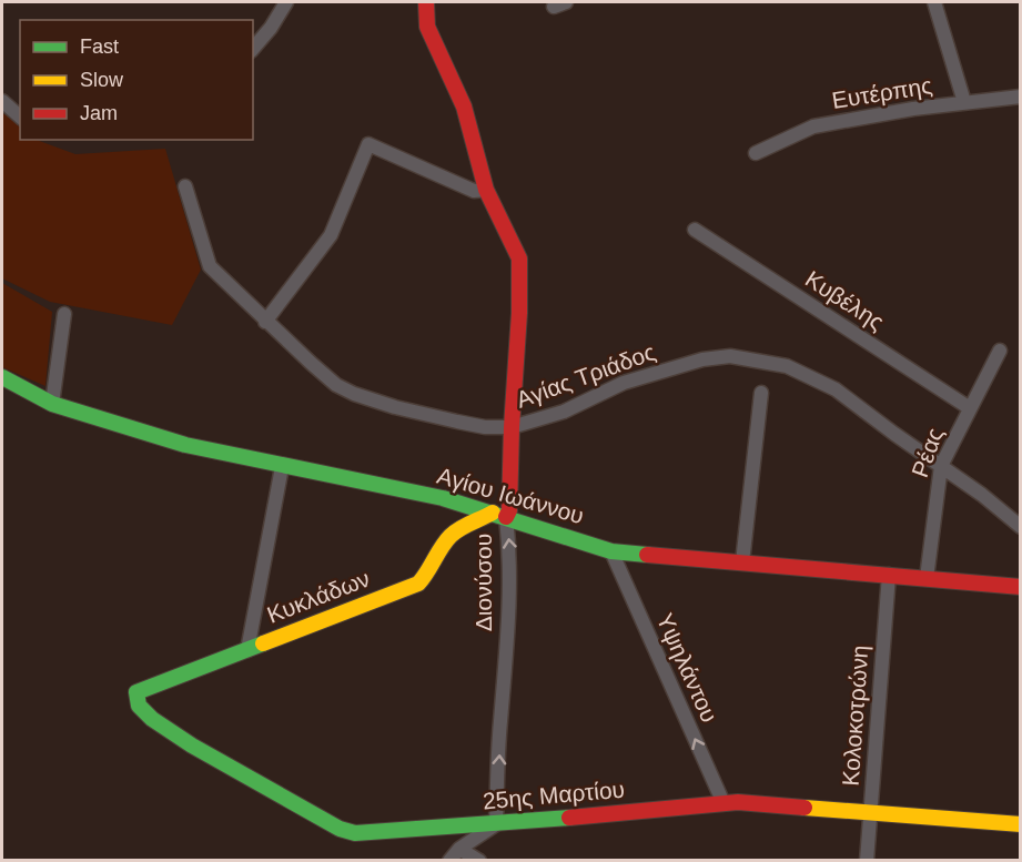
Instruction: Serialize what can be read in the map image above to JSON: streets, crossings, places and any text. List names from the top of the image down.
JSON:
{
  "streets": {
    "street": [
      "Ευτέρπης",
      "Κυβέλης",
      "Αγίας Τριάδος",
      "Ρέας",
      "Αγίου Ιωάννου",
      "Διονύσου",
      "Κυκλάδων",
      "Υψηλάντου",
      "Κολοκοτρώνη",
      "25ης Μαρτίου"
    ]
  },
  "crossings": [
    ["Κυβέλης", "Ρέας"],
    ["Αγίας Τριάδος", "Ρέας"],
    ["Αγίας Τριάδος", "Διονύσου"],
    ["Ρέας", "Αγίου Ιωάννου"],
    ["Αγίου Ιωάννου", "Διονύσου"],
    ["Αγίου Ιωάννου", "Κυκλάδων"],
    ["Αγίου Ιωάννου", "Υψηλάντου"],
    ["Αγίου Ιωάννου", "Κολοκοτρώνη"],
    ["Διονύσου", "Κυκλάδων"],
    ["Διονύσου", "25ης Μαρτίου"],
    ["Κυκλάδων", "25ης Μαρτίου"],
    ["Υψηλάντου", "25ης Μαρτίου"],
    ["Κολοκοτρώνη", "25ης Μαρτίου"]
  ],
  "one_way": ["Διονύσου", "Υψηλάντου"],
  "legend": ["Fast", "Slow", "Jam"]
}
